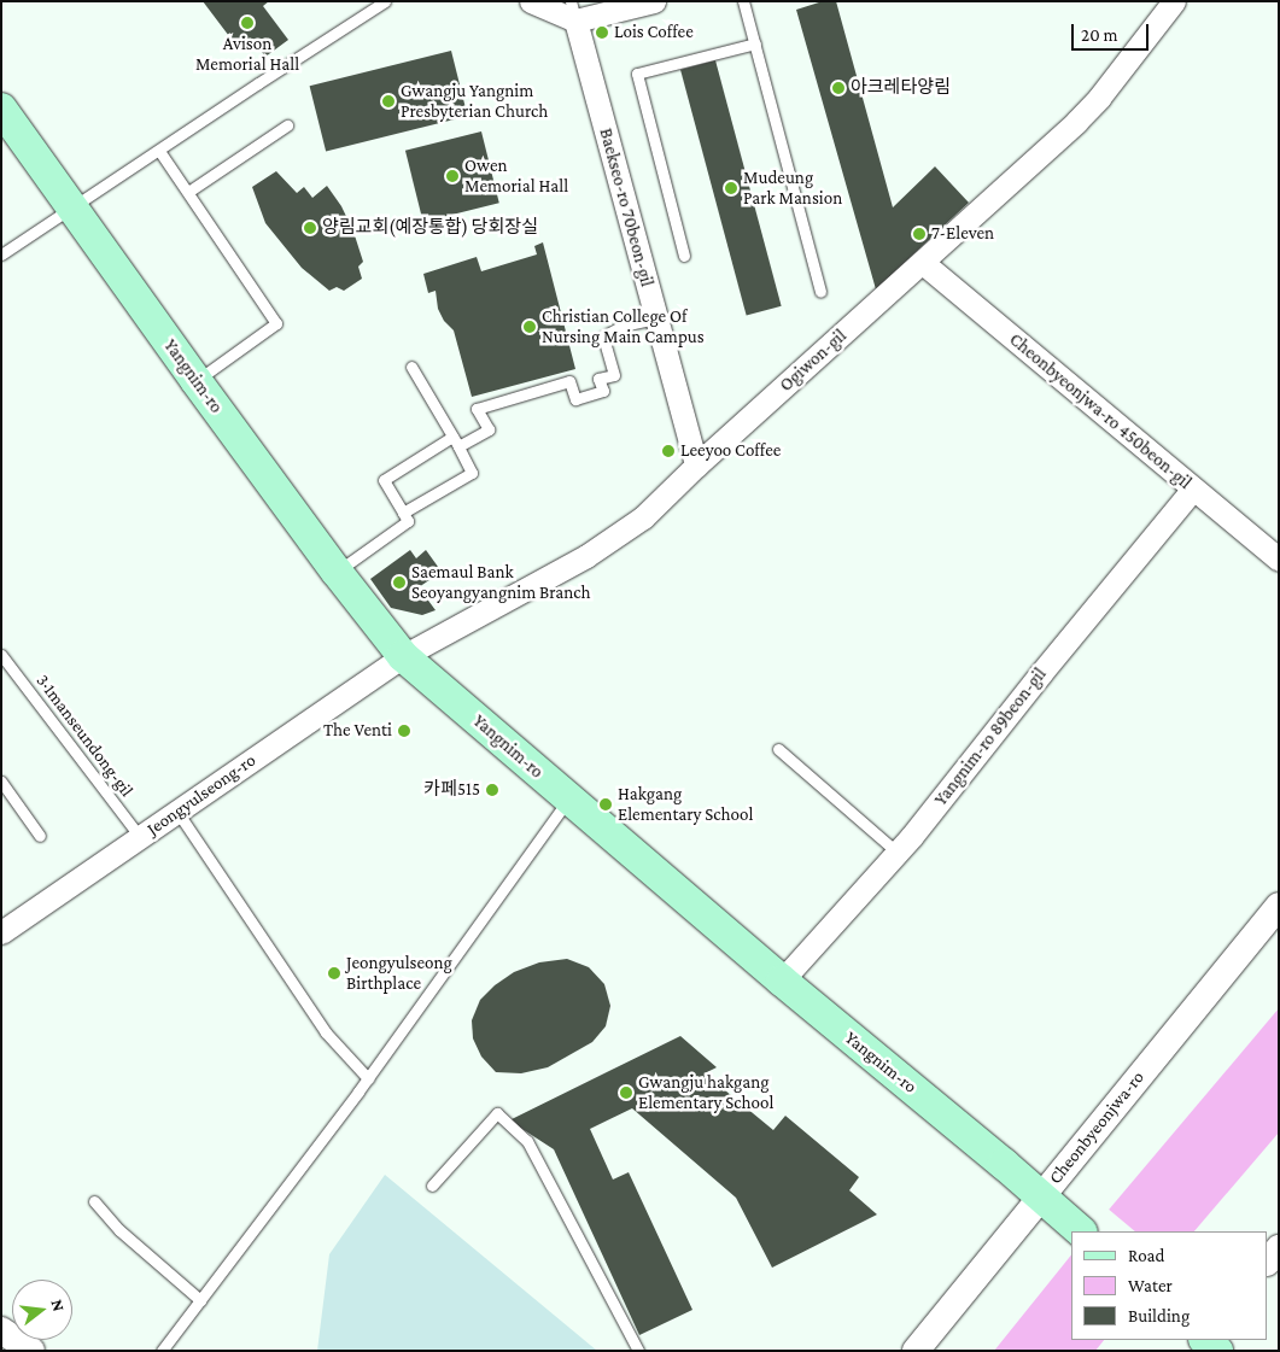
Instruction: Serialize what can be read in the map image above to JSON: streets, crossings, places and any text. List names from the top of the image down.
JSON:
{
  "streets": {
    "main road": ["Yangnim-ro"],
    "street": [
      "Baekseo-ro 70beon-gil",
      "Ogiwon-gil",
      "Cheonbyeonjwa-ro 450beon-gil",
      "Yangnim-ro 89beon-gil",
      "Jeongyulseong-ro",
      "Cheonbyeonjwa-ro"
    ],
    "lane": ["3·1manseundong-gil"]
  },
  "crossings": [
    ["Baekseo-ro 70beon-gil", "Ogiwon-gil"],
    ["Ogiwon-gil", "Yangnim-ro"],
    ["Ogiwon-gil", "Cheonbyeonjwa-ro 450beon-gil"],
    ["Ogiwon-gil", "Jeongyulseong-ro"],
    ["Yangnim-ro", "Yangnim-ro 89beon-gil"],
    ["Yangnim-ro", "Jeongyulseong-ro"],
    ["Yangnim-ro", "Cheonbyeonjwa-ro"],
    ["Cheonbyeonjwa-ro 450beon-gil", "Yangnim-ro 89beon-gil"],
    ["3·1manseundong-gil", "Jeongyulseong-ro"]
  ],
  "places": [
    "Avison Memorial Hall",
    "Lois Coffee",
    "아크레타양림",
    "Gwangju Yangnim Presbyterian Church",
    "Owen Memorial Hall",
    "Mudeung Park Mansion",
    "양림교회(예장통합) 당회장실",
    "7-Eleven",
    "Christian College Of Nursing Main Campus",
    "Leeyoo Coffee",
    "Saemaul Bank Seoyangyangnim Branch",
    "The Venti",
    "카페515",
    "Hakgang Elementary School",
    "Jeongyulseong Birthplace",
    "Gwangju hakgang Elementary School"
  ],
  "legend": ["Road", "Water", "Building"],
  "scale_bar": "20 m",
  "north": "right"
}
